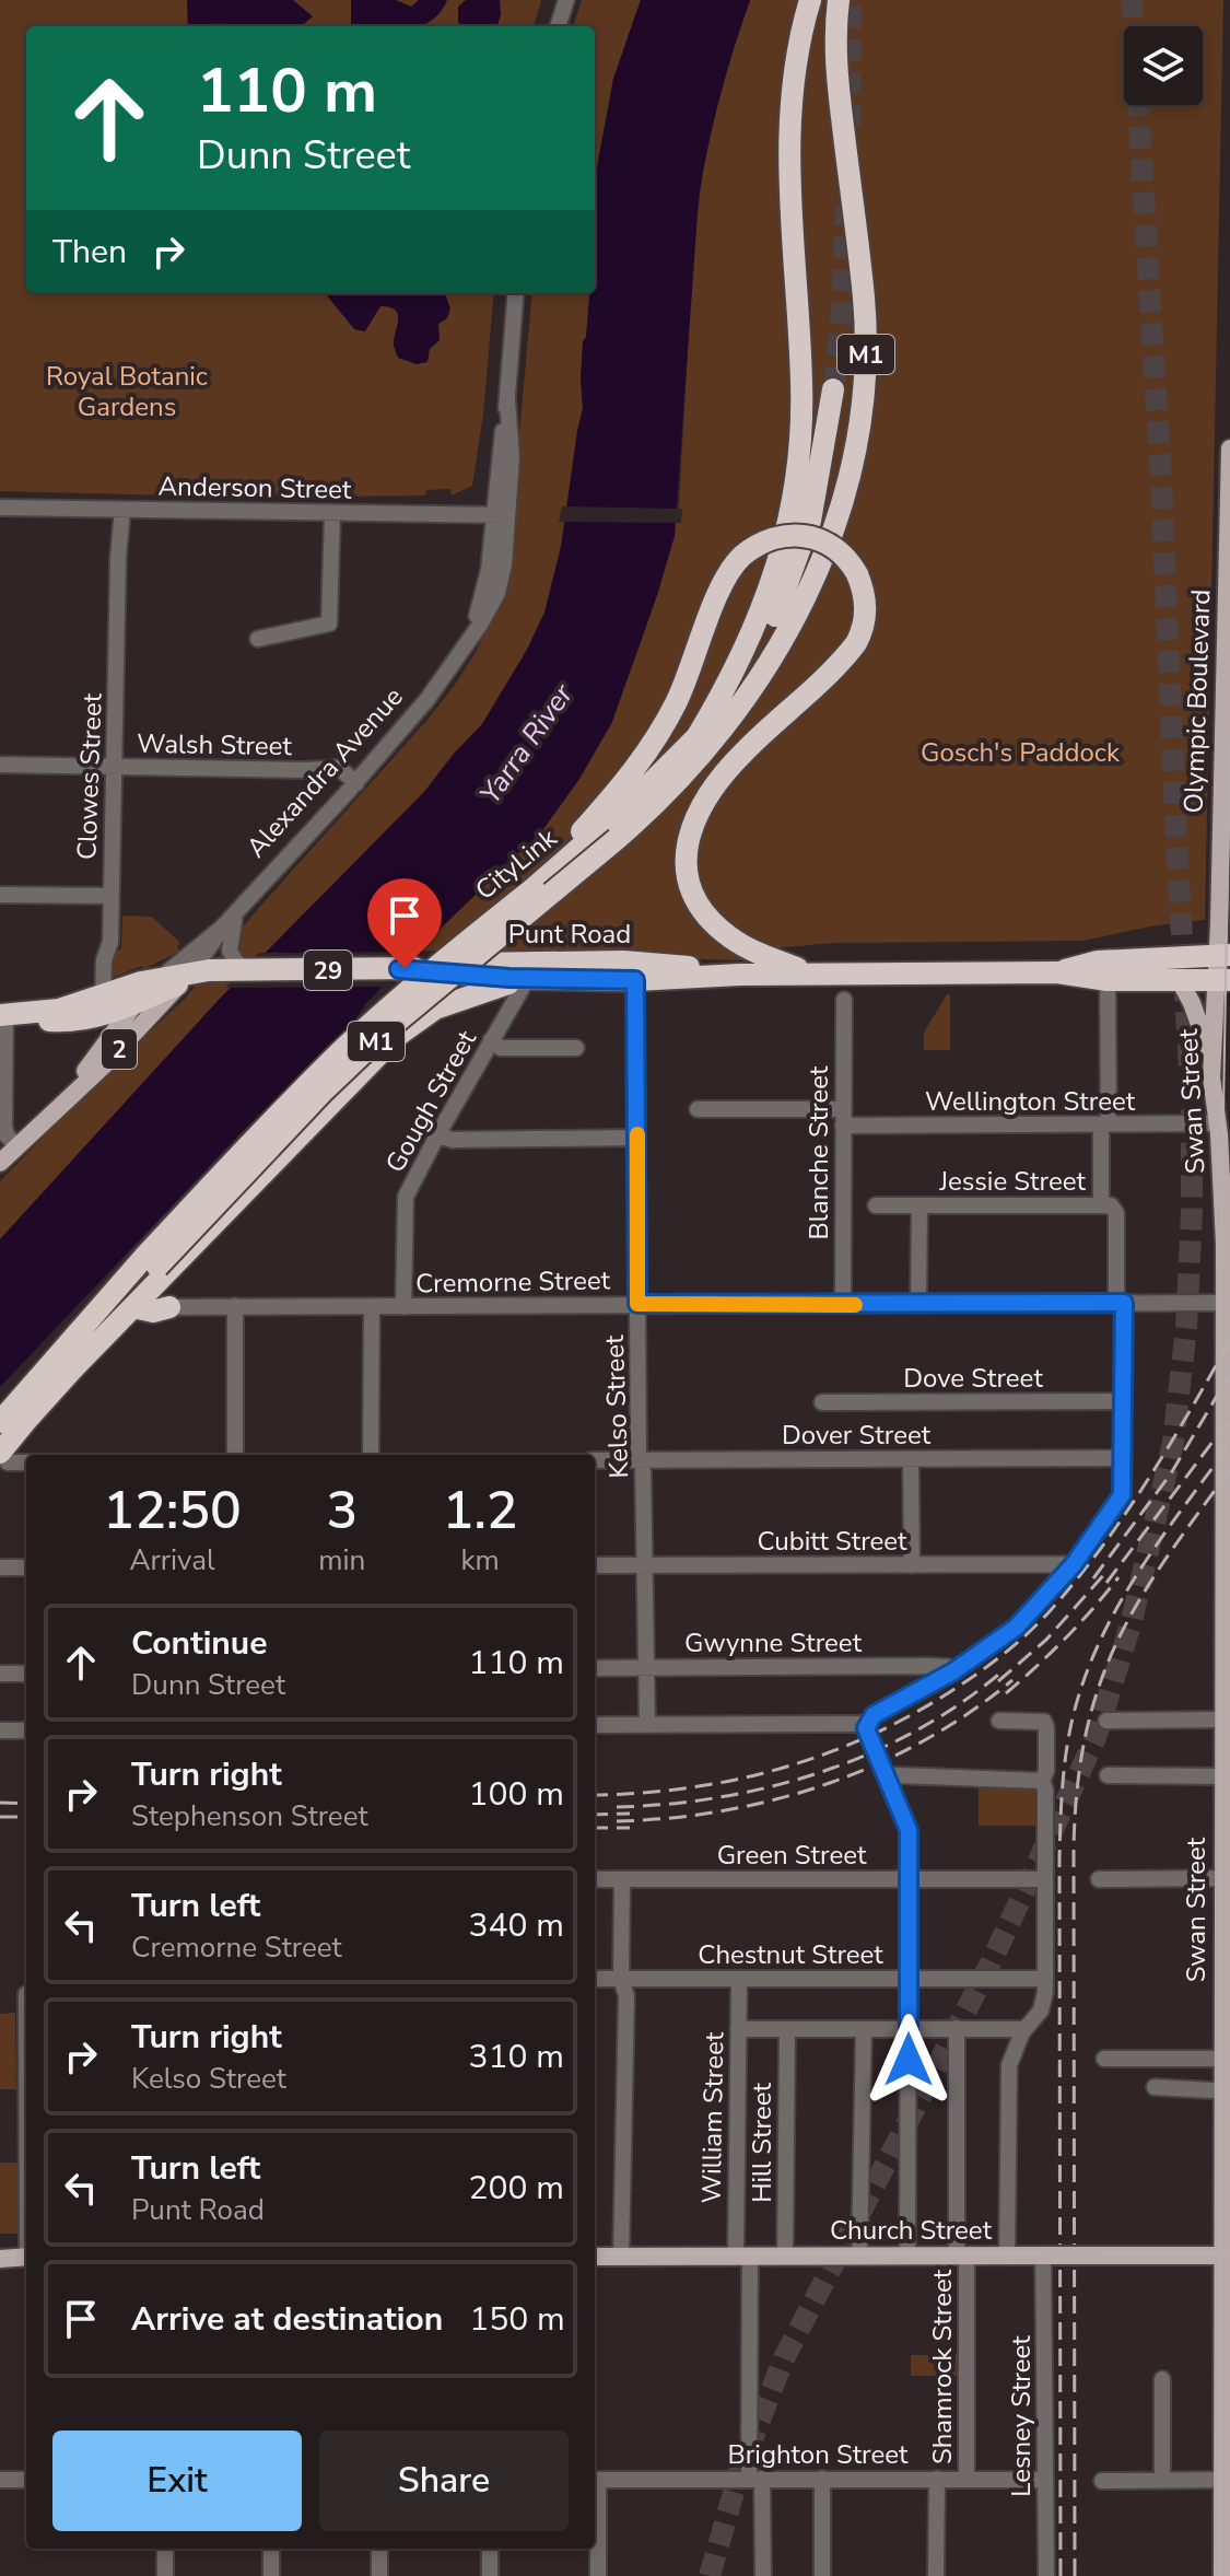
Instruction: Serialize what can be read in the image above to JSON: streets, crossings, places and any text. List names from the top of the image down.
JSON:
{
  "streets": {
    "highway": [
      "M1",
      "Alexandra Avenue",
      "CityLink",
      "Punt Road",
      "29",
      "2"
    ],
    "main road": ["Olympic Boulevard", "Swan Street", "Church Street"],
    "street": [
      "Anderson Street",
      "Walsh Street",
      "Clowes Street",
      "Gough Street",
      "Wellington Street",
      "Blanche Street",
      "Jessie Street",
      "Cremorne Street",
      "Dove Street",
      "Kelso Street",
      "Dover Street",
      "Cubitt Street",
      "Gwynne Street",
      "Green Street",
      "Chestnut Street",
      "William Street",
      "Hill Street",
      "Shamrock Street",
      "Lesney Street",
      "Brighton Street"
    ]
  },
  "crossings": [
    ["M1", "CityLink"],
    ["Anderson Street", "Alexandra Avenue"],
    ["Anderson Street", "Clowes Street"],
    ["Olympic Boulevard", "Punt Road"],
    ["Olympic Boulevard", "Swan Street"],
    ["Walsh Street", "Alexandra Avenue"],
    ["Walsh Street", "Clowes Street"],
    ["Alexandra Avenue", "Punt Road"],
    ["Clowes Street", "Punt Road"],
    ["Punt Road", "Gough Street"],
    ["Punt Road", "Swan Street"],
    ["Punt Road", "Kelso Street"],
    ["Gough Street", "Cremorne Street"],
    ["Wellington Street", "Swan Street"],
    ["Wellington Street", "Blanche Street"],
    ["Swan Street", "Cremorne Street"],
    ["Swan Street", "Church Street"],
    ["Blanche Street", "Cremorne Street"],
    ["Jessie Street", "Cremorne Street"],
    ["Cremorne Street", "Kelso Street"],
    ["Kelso Street", "Dover Street"],
    ["Kelso Street", "Cubitt Street"],
    ["Kelso Street", "Gwynne Street"],
    ["Chestnut Street", "William Street"],
    ["William Street", "Church Street"],
    ["William Street", "Brighton Street"],
    ["Hill Street", "Church Street"],
    ["Church Street", "Shamrock Street"],
    ["Church Street", "Lesney Street"],
    ["Shamrock Street", "Brighton Street"],
    ["Lesney Street", "Brighton Street"]
  ],
  "water": ["Yarra River"],
  "parks": ["Royal Botanic Gardens", "Gosch's Paddock"],
  "page": {
    "turn": ["110 m", "Dunn Street"],
    "then": "Then",
    "eta": [
      "12:50",
      "Arrival",
      "3",
      "min",
      "1.2",
      "km"
    ],
    "list": [
      {
        "name": "Continue",
        "note": "Dunn Street",
        "value": "110 m"
      },
      {
        "name": "Turn right",
        "note": "Stephenson Street",
        "value": "100 m"
      },
      {
        "name": "Turn left",
        "note": "Cremorne Street",
        "value": "340 m"
      },
      {
        "name": "Turn right",
        "note": "Kelso Street",
        "value": "310 m"
      },
      {
        "name": "Turn left",
        "note": "Punt Road",
        "value": "200 m"
      },
      {
        "name": "Arrive at destination",
        "value": "150 m"
      }
    ],
    "buttons": ["Exit", "Share"]
  }
}
